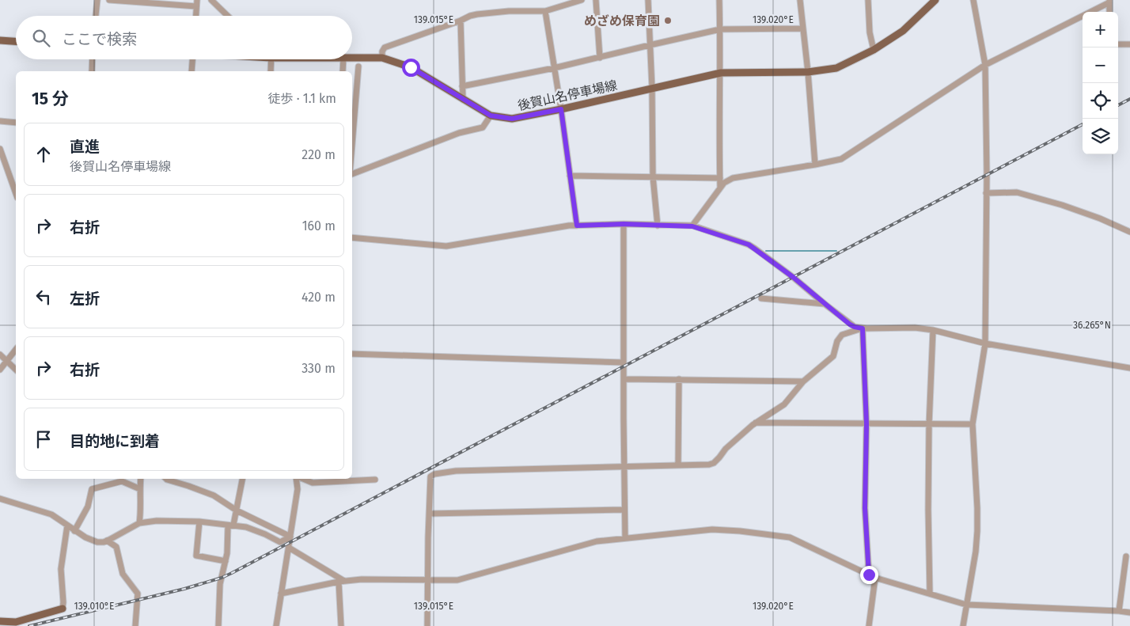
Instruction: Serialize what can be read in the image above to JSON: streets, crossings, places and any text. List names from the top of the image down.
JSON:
{
  "streets": {
    "main road": ["後賀山名停車場線"]
  },
  "places": ["めざめ保育園"],
  "page": {
    "map_buttons": ["+", "−"],
    "search": "ここで検索",
    "heading": ["15 分", "徒歩 · 1.1 km"],
    "list": [
      ["直進", "後賀山名停車場線", "220 m"],
      ["右折", "160 m"],
      ["左折", "420 m"],
      ["右折", "330 m"],
      "目的地に到着"
    ]
  },
  "coordinates": [
    "139.015°E",
    "139.020°E",
    "36.265°N",
    "139.010°E"
  ]
}
